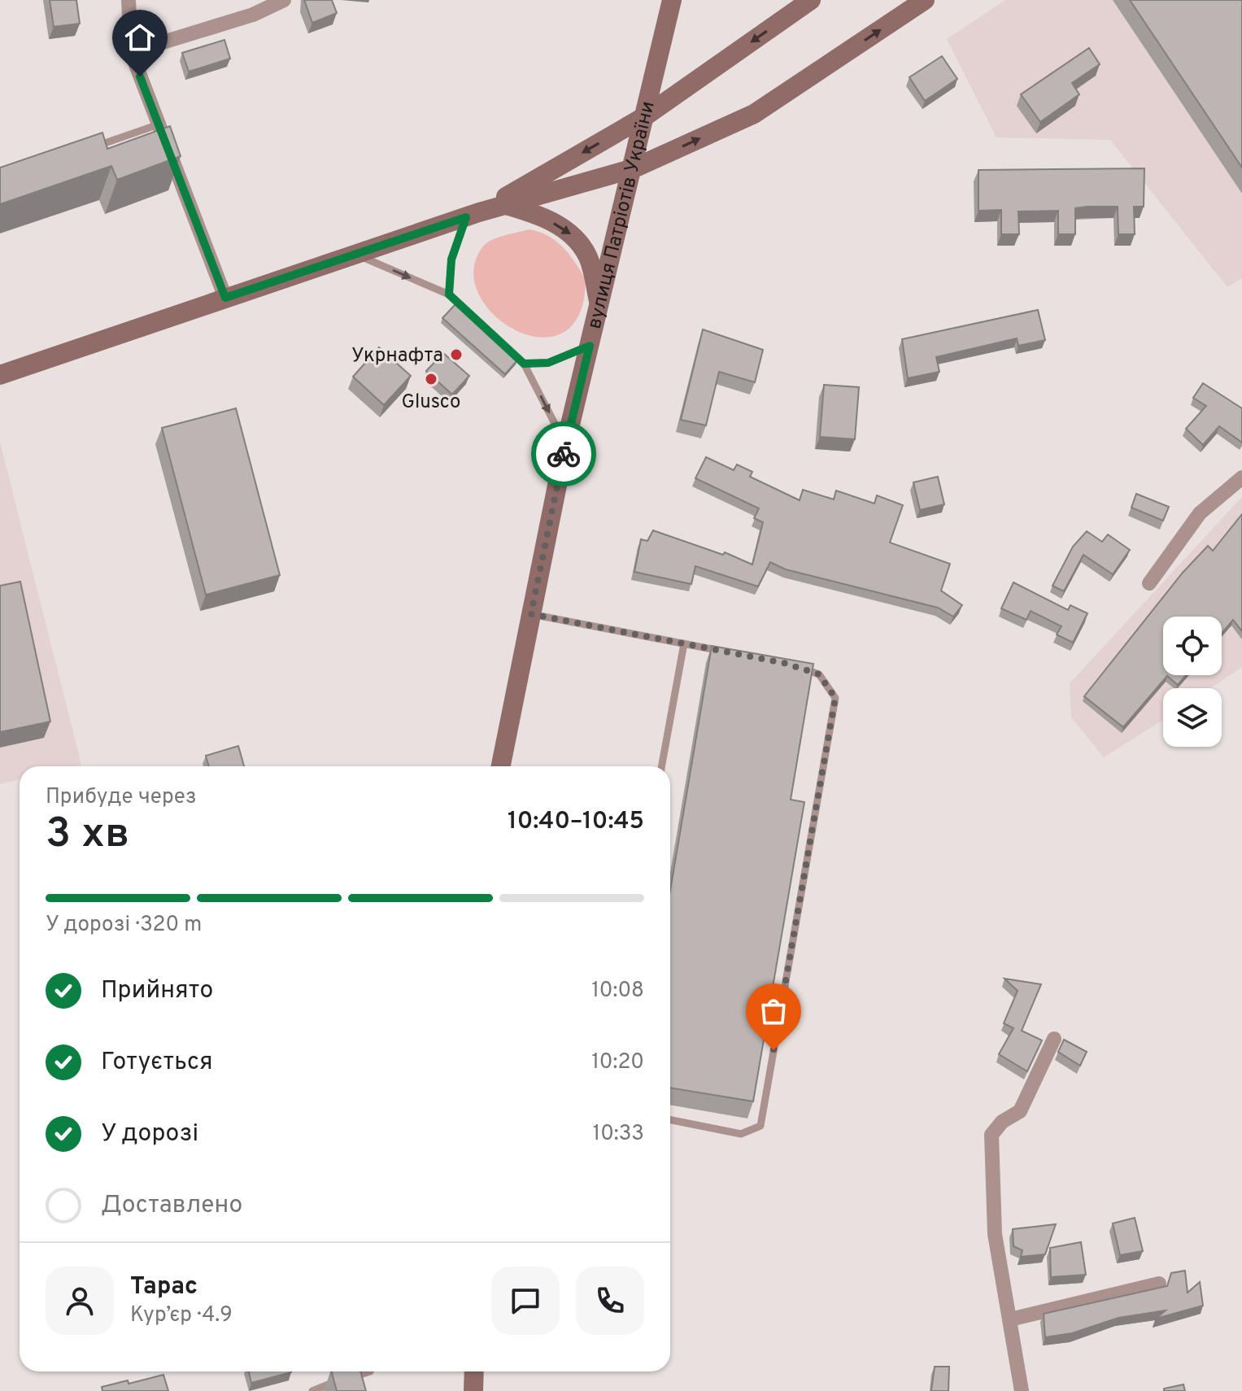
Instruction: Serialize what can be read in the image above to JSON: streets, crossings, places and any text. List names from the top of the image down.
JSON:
{
  "streets": {
    "main road": ["вулиця Патріотів України"]
  },
  "places": ["Укрнафта", "Glusco"],
  "page": {
    "heading": ["3 хв", "Прибуде через", "10:40–10:45"],
    "panel": ["Тарас", "Кур’єр · 4.9"],
    "bar": "У дорозі · 320 m",
    "list": [
      ["Прийнято", "10:08"],
      ["Готується", "10:20"],
      ["У дорозі", "10:33"],
      "Доставлено"
    ]
  }
}
